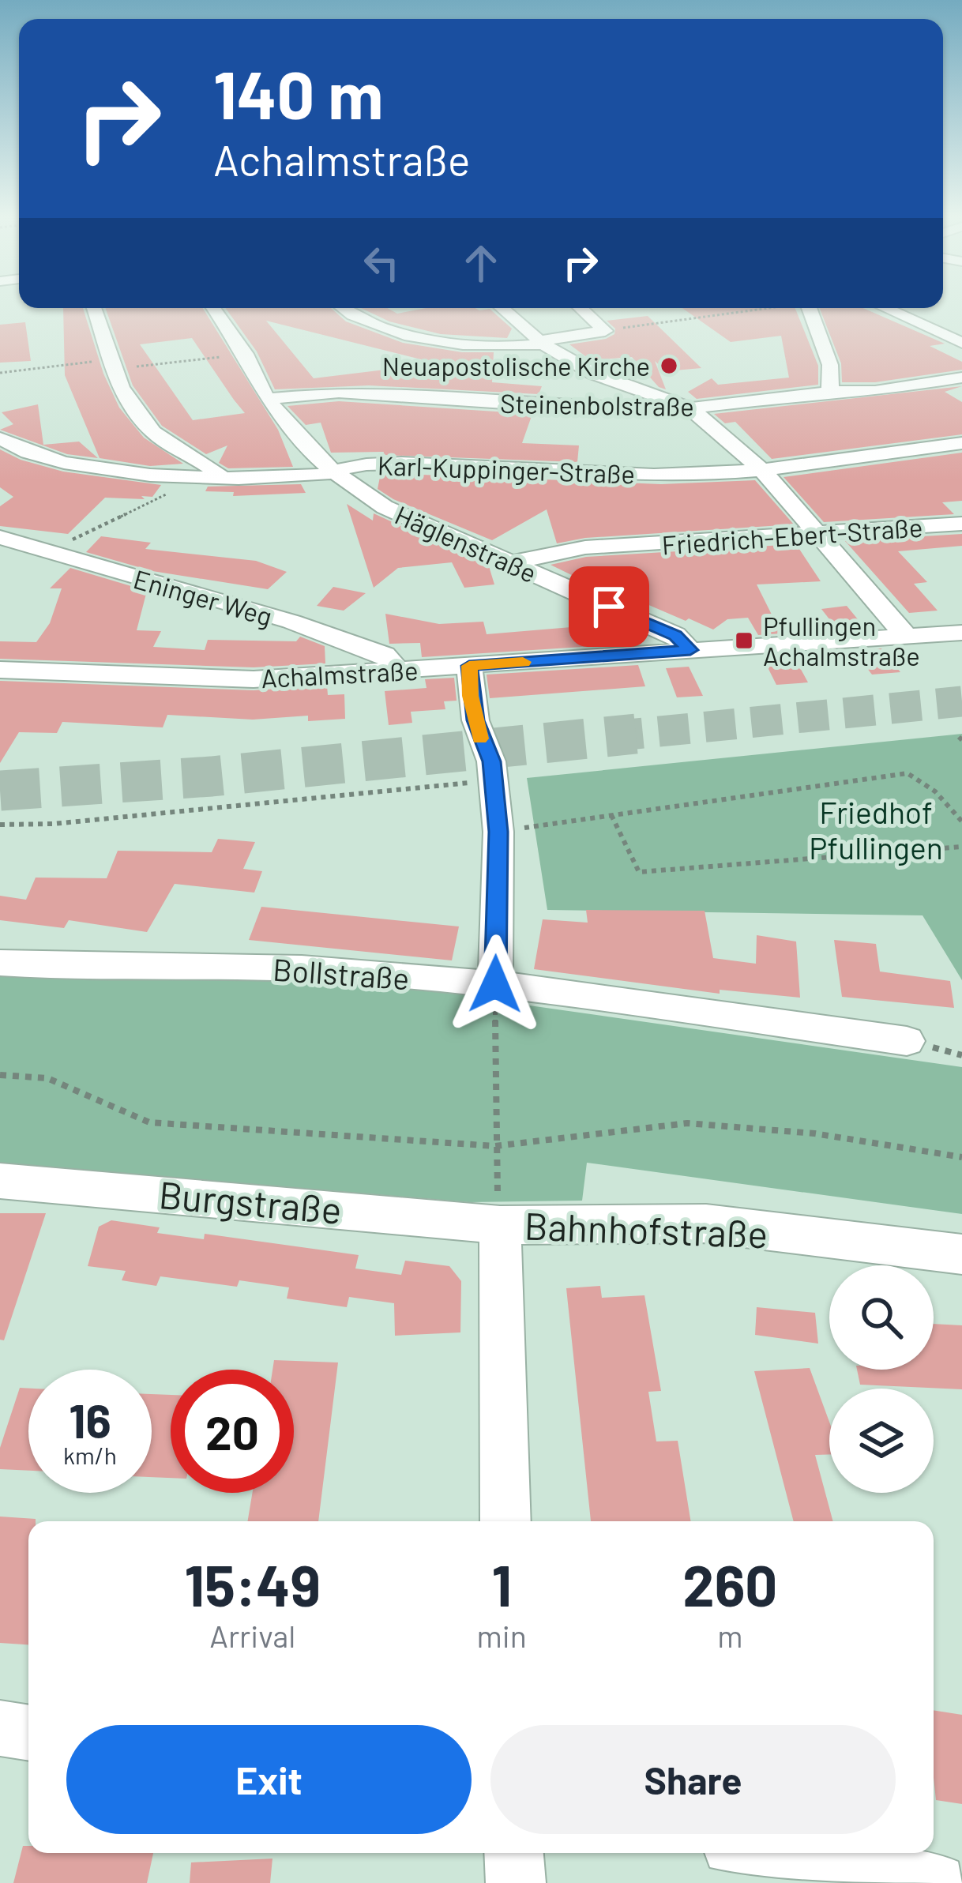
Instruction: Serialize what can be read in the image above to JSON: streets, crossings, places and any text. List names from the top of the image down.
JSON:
{
  "streets": {
    "street": [
      "Steinenbolstraße",
      "Karl-Kuppinger-Straße",
      "Friedrich-Ebert-Straße",
      "Häglenstraße",
      "Eninger Weg",
      "Achalmstraße",
      "Bollstraße",
      "Burgstraße",
      "Bahnhofstraße"
    ]
  },
  "crossings": [
    ["Steinenbolstraße", "Häglenstraße"],
    ["Karl-Kuppinger-Straße", "Häglenstraße"],
    ["Friedrich-Ebert-Straße", "Häglenstraße"],
    ["Häglenstraße", "Achalmstraße"],
    ["Eninger Weg", "Achalmstraße"],
    ["Burgstraße", "Bahnhofstraße"]
  ],
  "parks": ["Friedhof Pfullingen"],
  "places": {
    "other": ["Neuapostolische Kirche"],
    "transit": ["Pfullingen Achalmstraße"]
  },
  "page": {
    "turn": ["140 m", "Achalmstraße"],
    "speed": "16 km/h",
    "limit": "20",
    "eta": [
      "15:49",
      "Arrival",
      "1",
      "min",
      "260",
      "m"
    ],
    "buttons": ["Exit", "Share"]
  }
}
